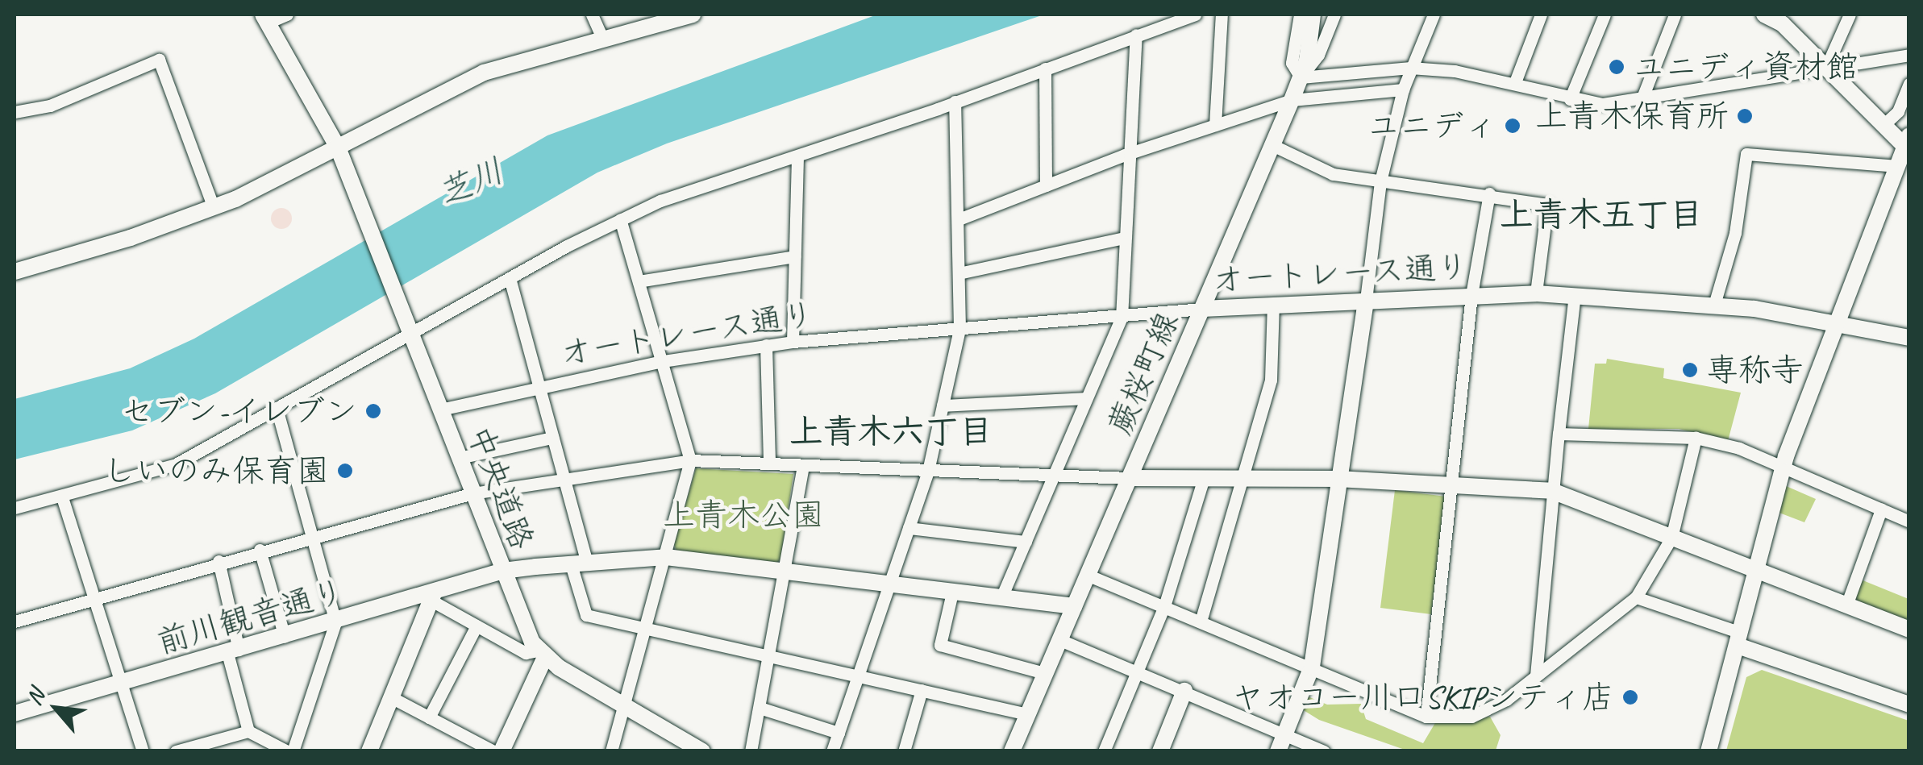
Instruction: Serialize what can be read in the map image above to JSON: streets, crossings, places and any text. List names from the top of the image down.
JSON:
{
  "streets": {
    "street": [
      "オートレース通り",
      "蕨桜町線",
      "中央道路",
      "前川観音通り"
    ]
  },
  "crossings": [
    ["オートレース通り", "蕨桜町線"],
    ["オートレース通り", "中央道路"],
    ["蕨桜町線", "前川観音通り"],
    ["中央道路", "前川観音通り"]
  ],
  "districts": ["上青木五丁目", "上青木六丁目"],
  "water": ["芝川"],
  "parks": ["上青木公園"],
  "places": [
    "ユニディ資材館",
    "上青木保育所",
    "ユニディ",
    "専称寺",
    "セブン-イレブン",
    "しいのみ保育園",
    "ヤオコー川口SKIPシティ店"
  ],
  "north": "top left"
}
